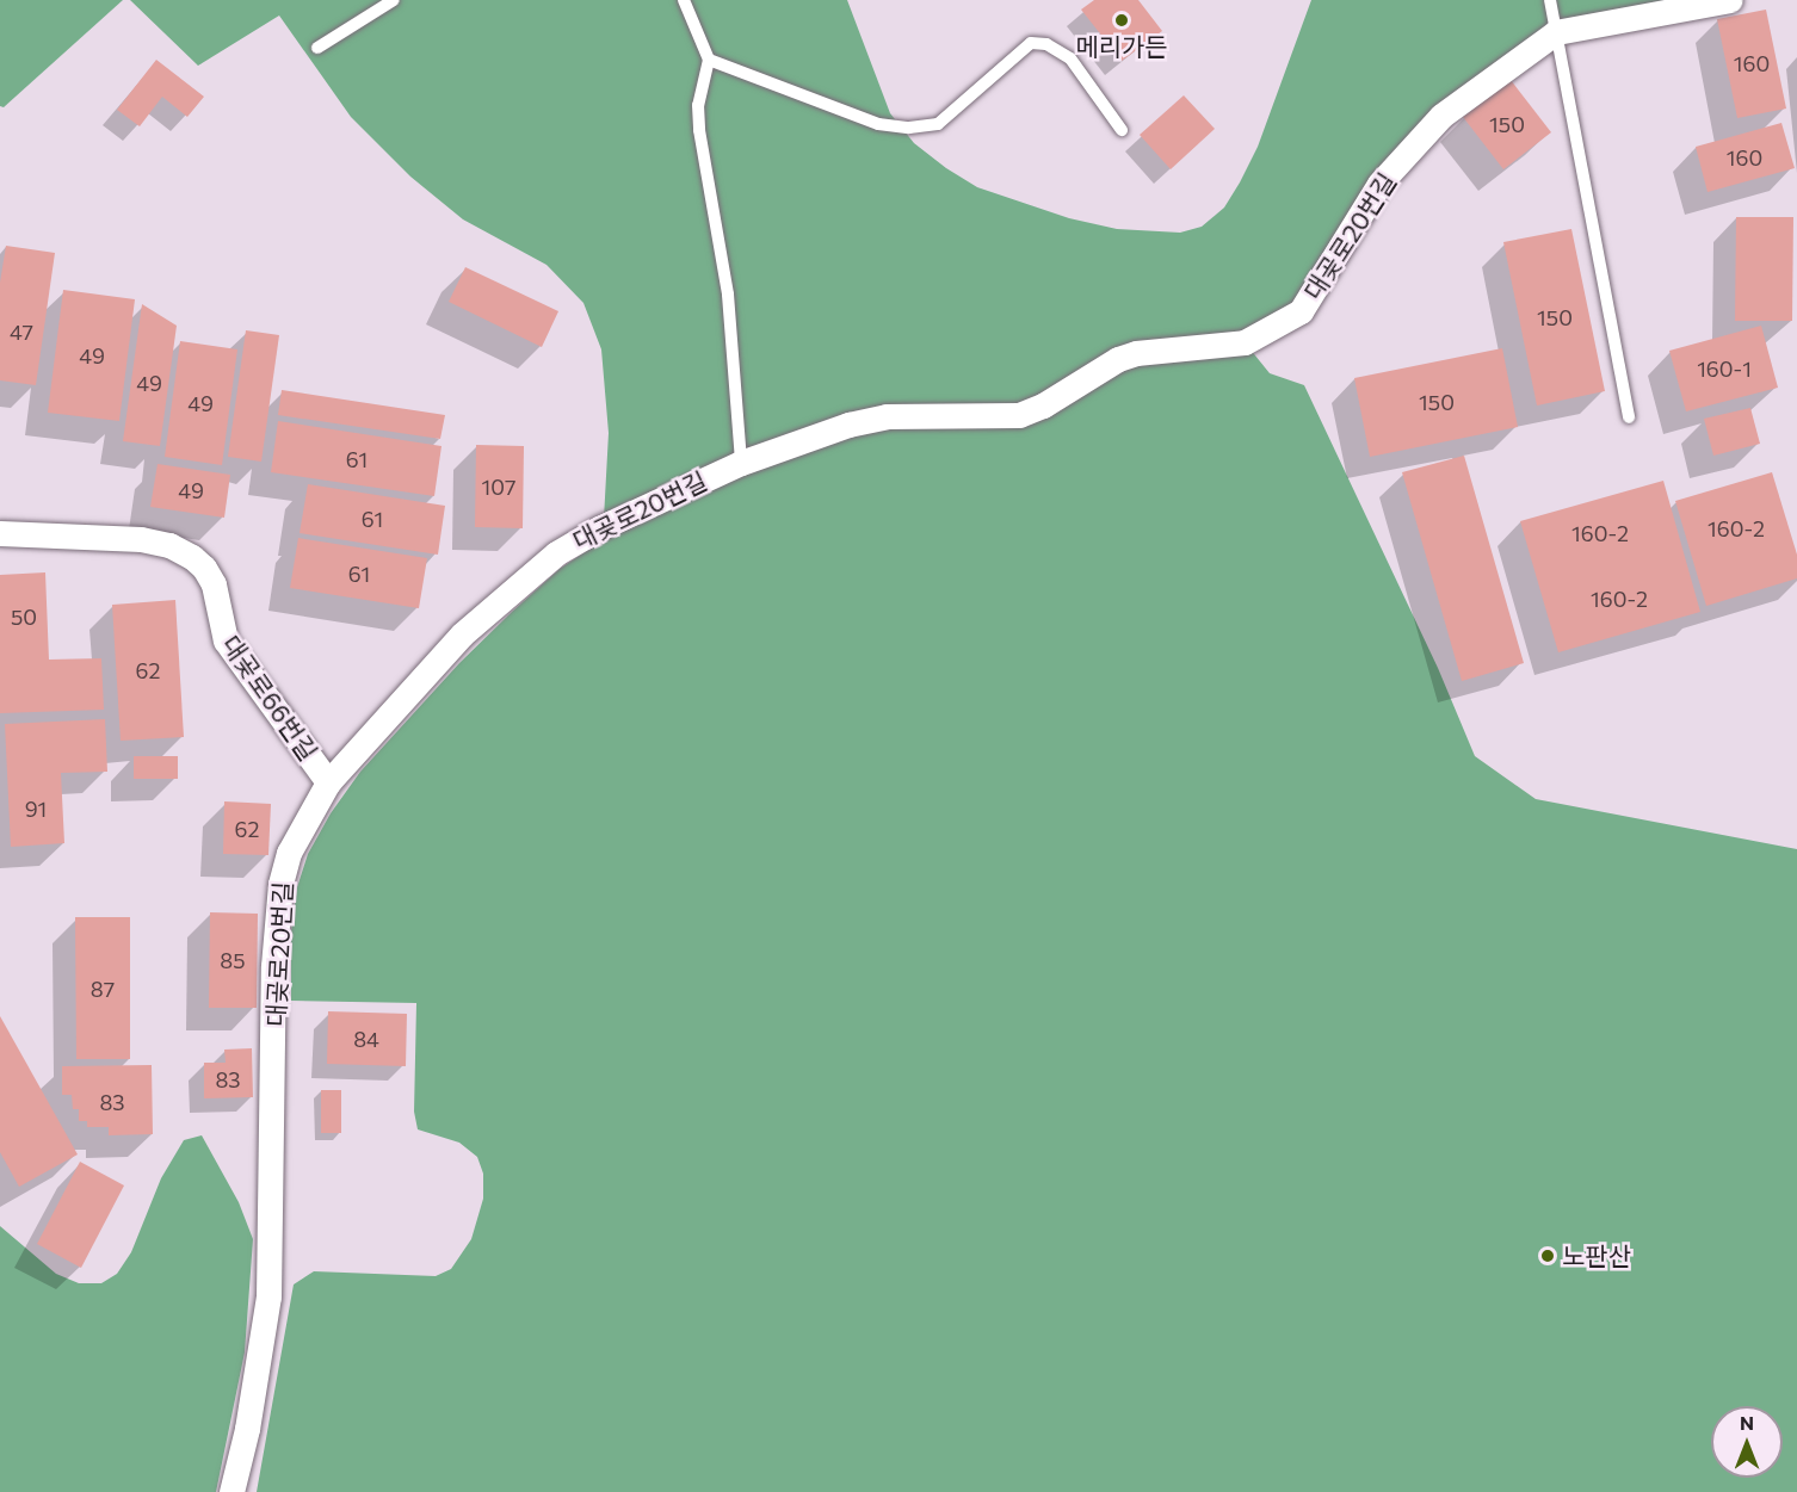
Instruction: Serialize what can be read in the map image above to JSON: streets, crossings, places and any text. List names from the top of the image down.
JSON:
{
  "streets": {
    "street": ["대곶로20번길", "대곶로66번길"]
  },
  "crossings": [
    ["대곶로20번길", "대곶로66번길"]
  ],
  "places": ["메리가든", "노판산"],
  "house_numbers": [
    "160",
    "150",
    "160",
    "150",
    "47",
    "49",
    "160-1",
    "49",
    "150",
    "49",
    "61",
    "107",
    "49",
    "61",
    "160-2",
    "160-2",
    "61",
    "160-2",
    "50",
    "62",
    "91",
    "62",
    "85",
    "87",
    "84",
    "83",
    "83"
  ],
  "north": "top"
}
